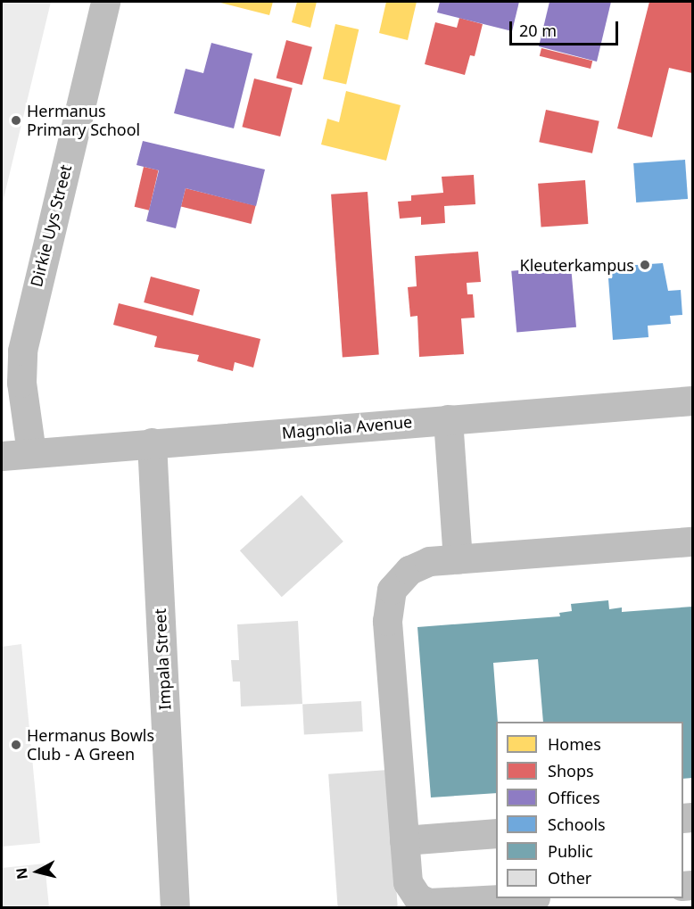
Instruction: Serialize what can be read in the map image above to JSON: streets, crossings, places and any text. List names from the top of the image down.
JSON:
{
  "streets": {
    "street": ["Dirkie Uys Street", "Magnolia Avenue", "Impala Street"]
  },
  "crossings": [
    ["Dirkie Uys Street", "Magnolia Avenue"],
    ["Magnolia Avenue", "Impala Street"]
  ],
  "places": ["Hermanus Primary School", "Kleuterkampus", "Hermanus Bowls Club - A Green"],
  "legend": [
    "Homes",
    "Shops",
    "Offices",
    "Schools",
    "Public",
    "Other"
  ],
  "scale_bar": "20 m",
  "north": "left"
}
